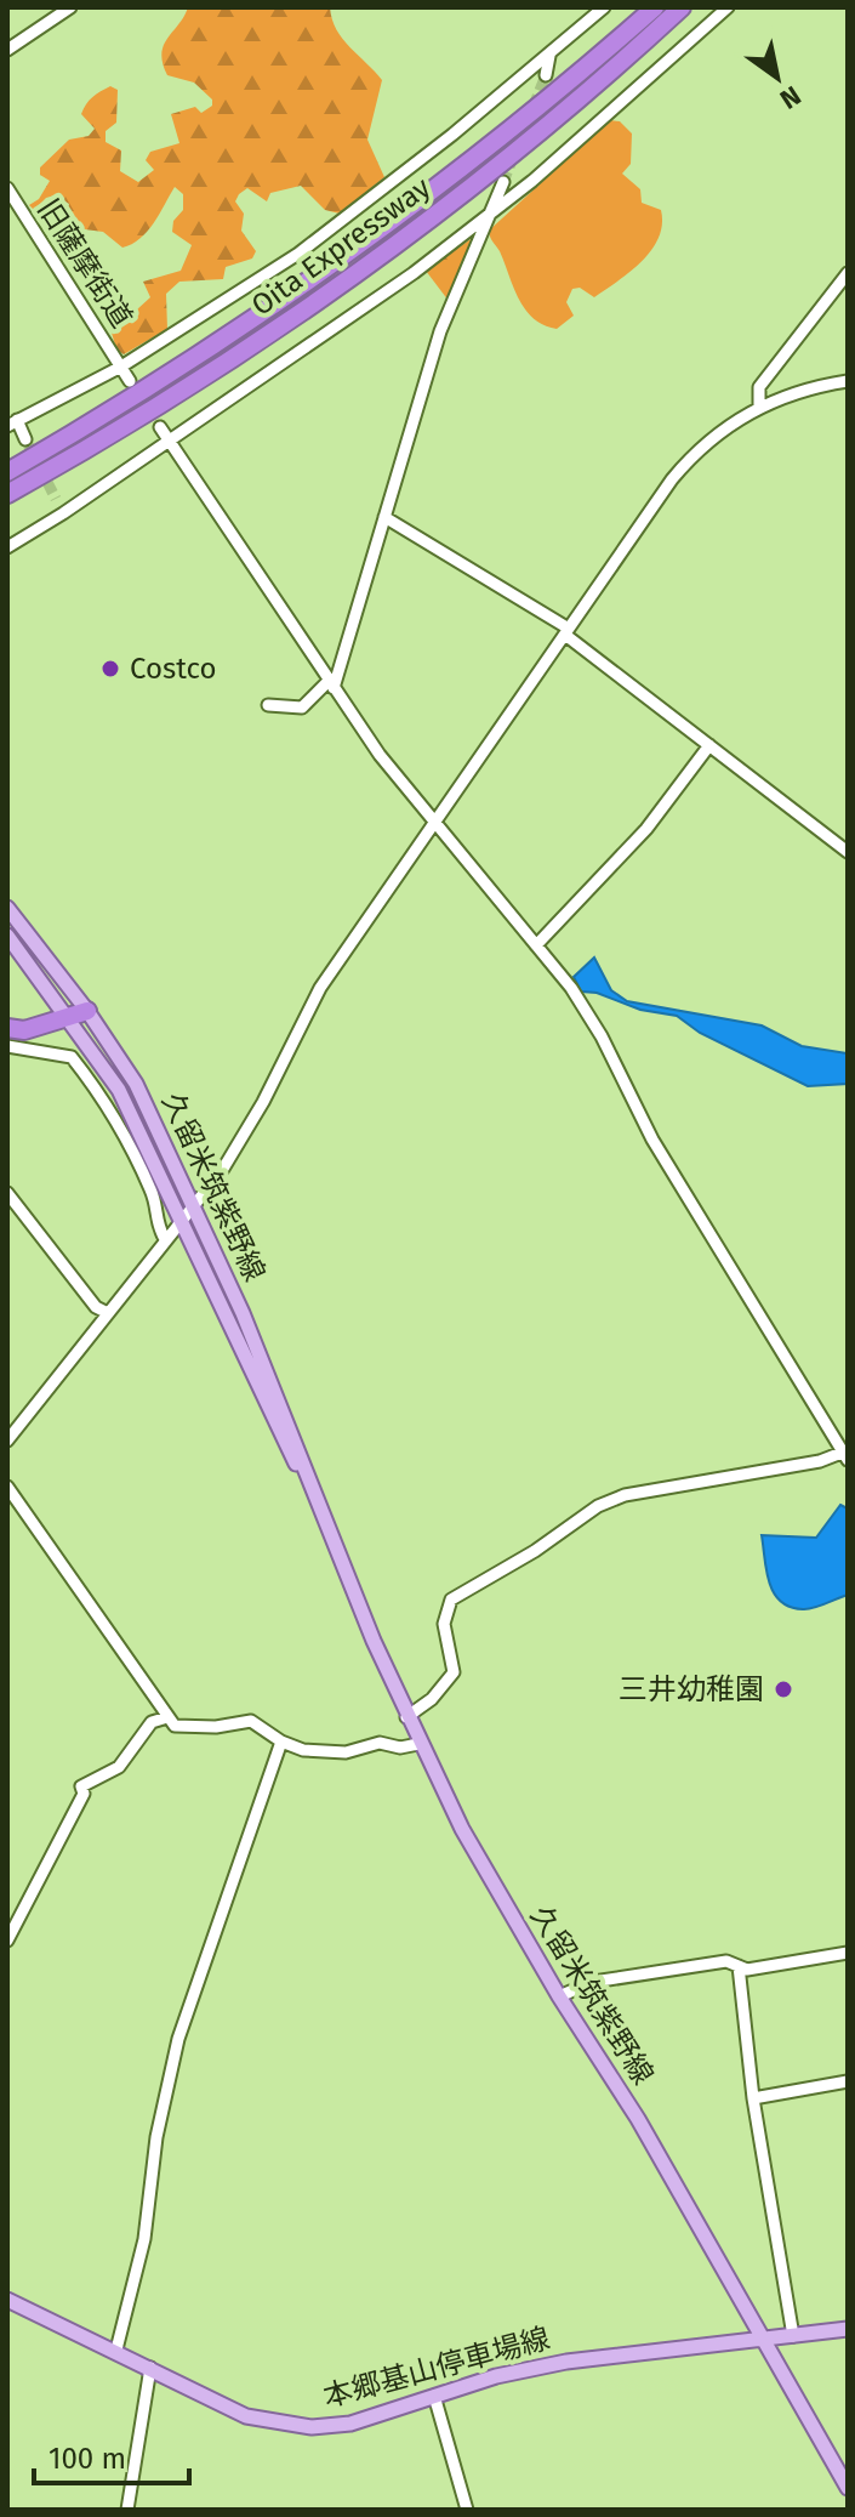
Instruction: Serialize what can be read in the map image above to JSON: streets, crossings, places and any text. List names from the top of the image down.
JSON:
{
  "streets": {
    "highway": ["Oita Expressway"],
    "main road": ["久留米筑紫野線", "本郷基山停車場線"],
    "street": ["旧薩摩街道"]
  },
  "crossings": [
    ["久留米筑紫野線", "本郷基山停車場線"]
  ],
  "places": ["Costco", "三井幼稚園"],
  "scale_bar": "100 m",
  "north": "bottom right"
}
